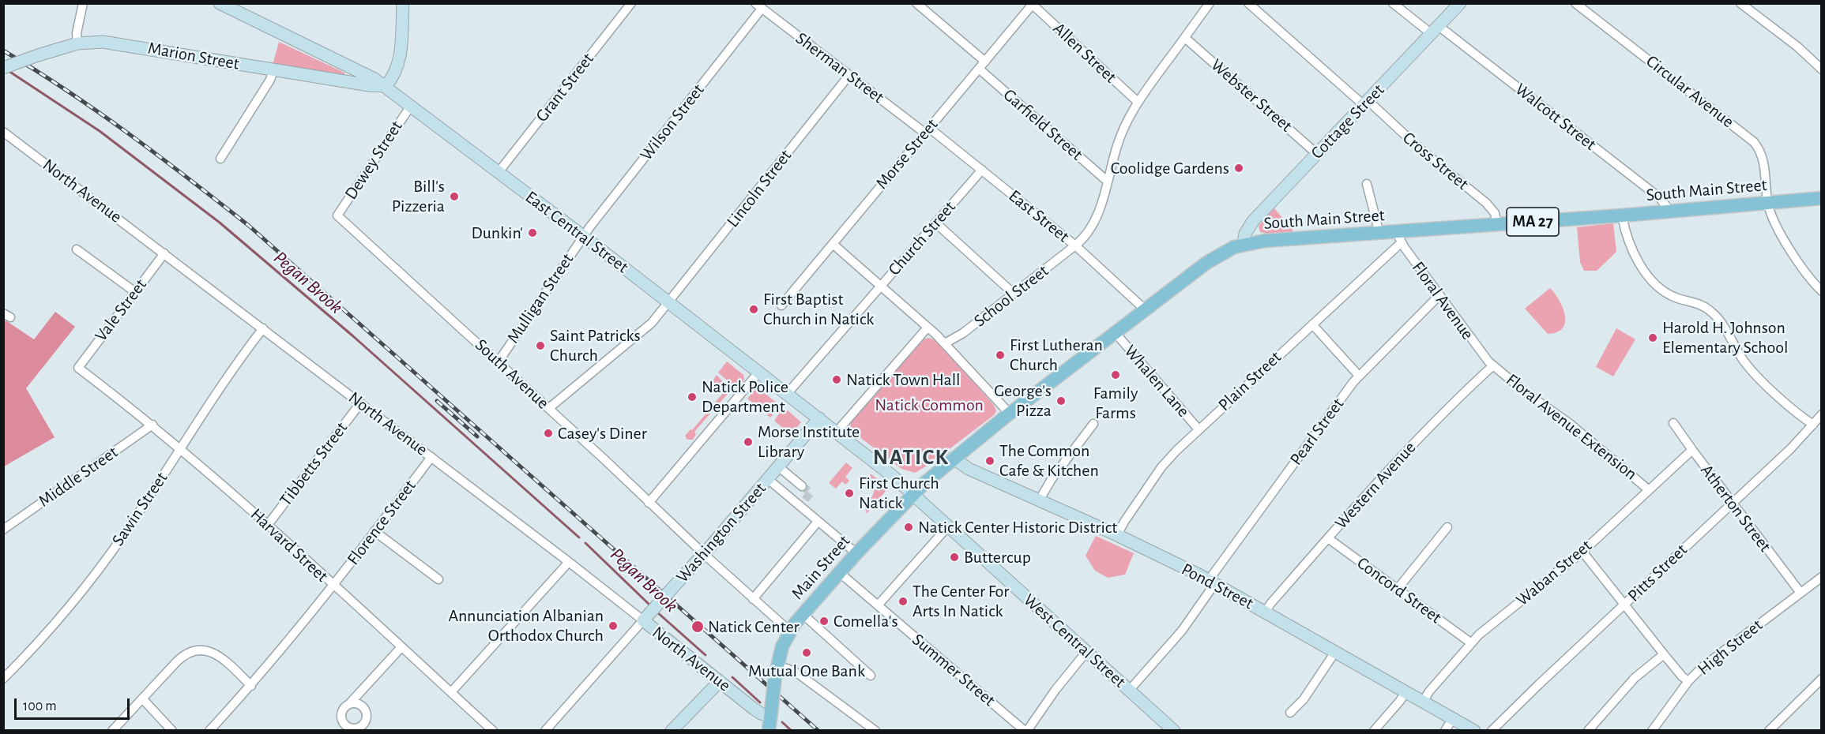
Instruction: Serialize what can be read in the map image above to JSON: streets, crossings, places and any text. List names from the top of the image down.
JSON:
{
  "streets": {
    "main road": ["South Main Street", "MA 27", "Main Street"],
    "street": [
      "Allen Street",
      "Marion Street",
      "Sherman Street",
      "Grant Street",
      "Circular Avenue",
      "Webster Street",
      "Walcott Street",
      "Cottage Street",
      "Wilson Street",
      "Garfield Street",
      "Morse Street",
      "Dewey Street",
      "Cross Street",
      "Lincoln Street",
      "North Avenue",
      "East Street",
      "East Central Street",
      "Church Street",
      "School Street",
      "Mulligan Street",
      "Floral Avenue",
      "Vale Street",
      "South Avenue",
      "Whalen Lane",
      "Plain Street",
      "Floral Avenue Extension",
      "Pearl Street",
      "Tibbetts Street",
      "Middle Street",
      "Western Avenue",
      "Atherton Street",
      "Sawin Street",
      "Florence Street",
      "Washington Street",
      "Harvard Street",
      "Waban Street",
      "Pitts Street",
      "Pond Street",
      "Concord Street",
      "West Central Street",
      "High Street",
      "Summer Street"
    ]
  },
  "crossings": [
    ["Allen Street", "Morse Street"],
    ["Allen Street", "School Street"],
    ["Marion Street", "East Central Street"],
    ["Sherman Street", "Wilson Street"],
    ["Sherman Street", "Morse Street"],
    ["Sherman Street", "Lincoln Street"],
    ["Sherman Street", "East Street"],
    ["Grant Street", "East Central Street"],
    ["Circular Avenue", "South Main Street"],
    ["Webster Street", "Cottage Street"],
    ["Webster Street", "School Street"],
    ["Walcott Street", "Cottage Street"],
    ["Walcott Street", "South Main Street"],
    ["Cottage Street", "Cross Street"],
    ["Cottage Street", "South Main Street"],
    ["Wilson Street", "East Central Street"],
    ["Wilson Street", "Mulligan Street"],
    ["Garfield Street", "Morse Street"],
    ["Garfield Street", "School Street"],
    ["Morse Street", "East Street"],
    ["Dewey Street", "East Central Street"],
    ["Dewey Street", "South Avenue"],
    ["Cross Street", "South Main Street"],
    ["Lincoln Street", "East Central Street"],
    ["Lincoln Street", "South Avenue"],
    ["South Main Street", "East Street"],
    ["South Main Street", "East Central Street"],
    ["South Main Street", "Floral Avenue"],
    ["South Main Street", "Whalen Lane"],
    ["South Main Street", "Plain Street"],
    ["South Main Street", "Main Street"],
    ["South Main Street", "Pond Street"],
    ["South Main Street", "West Central Street"],
    ["North Avenue", "MA 27"],
    ["North Avenue", "Vale Street"],
    ["North Avenue", "Tibbetts Street"],
    ["North Avenue", "Sawin Street"],
    ["North Avenue", "Florence Street"],
    ["North Avenue", "Washington Street"],
    ["East Street", "Church Street"],
    ["East Street", "School Street"],
    ["MA 27", "Main Street"],
    ["East Central Street", "Church Street"],
    ["East Central Street", "Mulligan Street"],
    ["East Central Street", "Washington Street"],
    ["East Central Street", "Main Street"],
    ["East Central Street", "West Central Street"],
    ["Mulligan Street", "South Avenue"],
    ["Floral Avenue", "Plain Street"],
    ["Floral Avenue", "Floral Avenue Extension"],
    ["Floral Avenue", "Pearl Street"],
    ["Floral Avenue", "Western Avenue"],
    ["Vale Street", "Harvard Street"],
    ["South Avenue", "Washington Street"],
    ["South Avenue", "Main Street"],
    ["Whalen Lane", "Plain Street"],
    ["Plain Street", "Pond Street"],
    ["Floral Avenue Extension", "Western Avenue"],
    ["Floral Avenue Extension", "Waban Street"],
    ["Pearl Street", "Pond Street"],
    ["Pearl Street", "West Central Street"],
    ["Tibbetts Street", "Harvard Street"],
    ["Middle Street", "Harvard Street"],
    ["Western Avenue", "Pond Street"],
    ["Western Avenue", "Concord Street"],
    ["Atherton Street", "Waban Street"],
    ["Atherton Street", "Pitts Street"],
    ["Atherton Street", "High Street"],
    ["Sawin Street", "Harvard Street"],
    ["Florence Street", "Harvard Street"],
    ["Main Street", "West Central Street"],
    ["Main Street", "Summer Street"],
    ["Waban Street", "Pond Street"],
    ["Waban Street", "Concord Street"]
  ],
  "districts": ["NATICK"],
  "water": ["Pegan Brook"],
  "parks": ["Natick Common"],
  "places": [
    "Coolidge Gardens",
    "Bill's Pizzeria",
    "Dunkin'",
    "First Baptist Church in Natick",
    "Harold H. Johnson Elementary School",
    "Saint Patricks Church",
    "First Lutheran Church",
    "Family Farms",
    "Natick Town Hall",
    "Natick Police Department",
    "George's Pizza",
    "Casey's Diner",
    "Morse Institute Library",
    "The Common Cafe & Kitchen",
    "First Church Natick",
    "Natick Center Historic District",
    "Buttercup",
    "The Center For Arts In Natick",
    "Comella's",
    "Annunciation Albanian Orthodox Church",
    "Natick Center",
    "Mutual One Bank"
  ],
  "scale_bar": "100 m"
}
